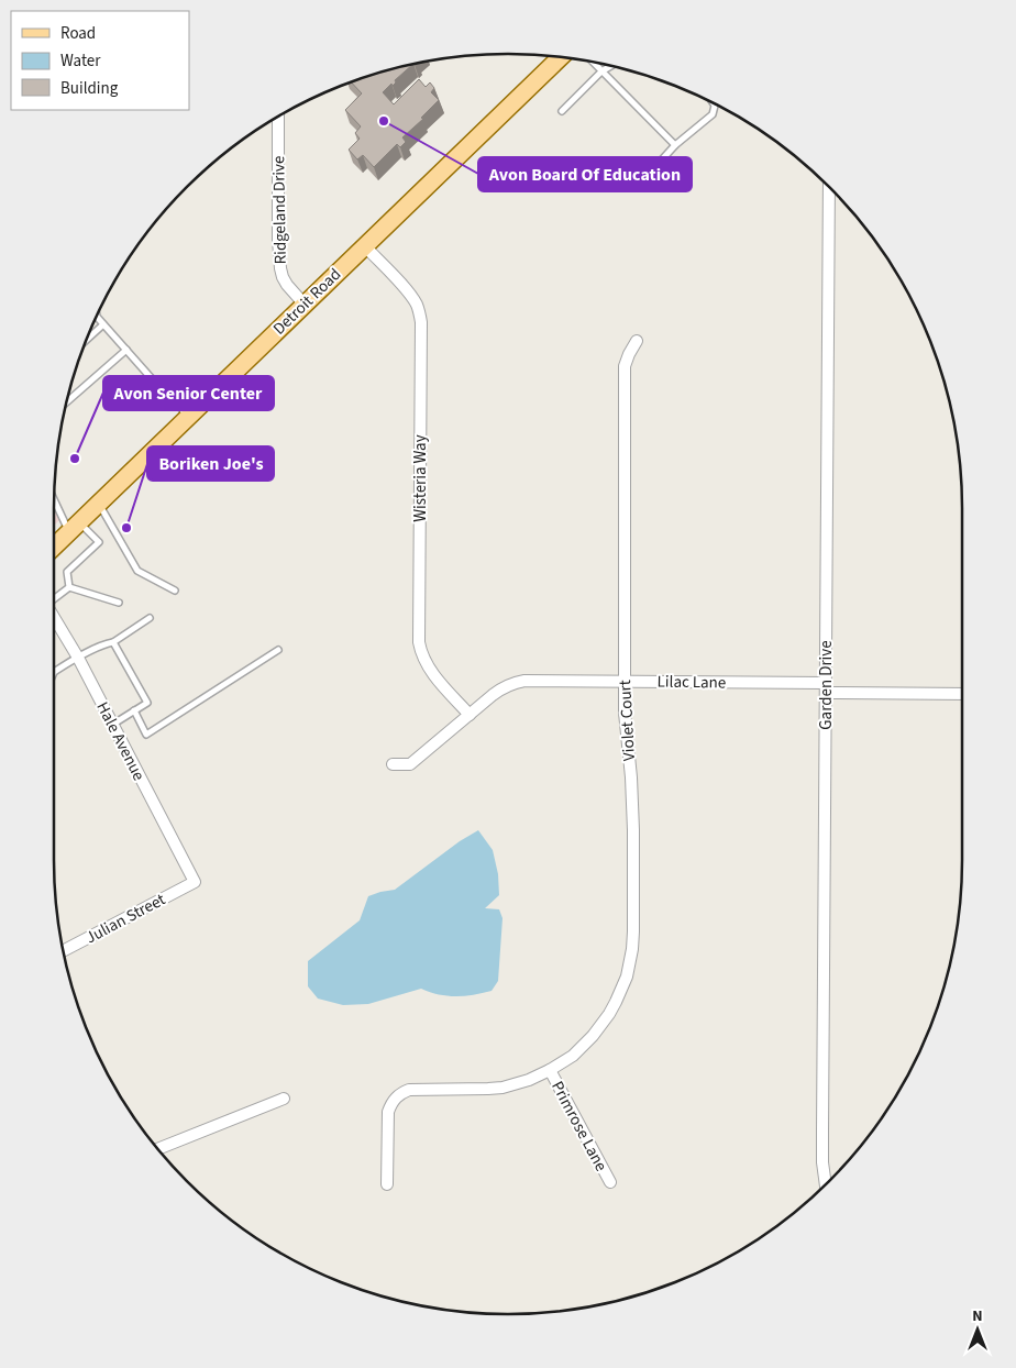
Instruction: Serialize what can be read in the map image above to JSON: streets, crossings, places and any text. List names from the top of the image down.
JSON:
{
  "streets": {
    "main road": ["Detroit Road"],
    "street": [
      "Ridgeland Drive",
      "Wisteria Way",
      "Lilac Lane",
      "Garden Drive",
      "Violet Court",
      "Hale Avenue",
      "Julian Street",
      "Primrose Lane"
    ]
  },
  "crossings": [
    ["Ridgeland Drive", "Detroit Road"],
    ["Detroit Road", "Wisteria Way"],
    ["Wisteria Way", "Lilac Lane"],
    ["Lilac Lane", "Garden Drive"],
    ["Lilac Lane", "Violet Court"],
    ["Violet Court", "Primrose Lane"],
    ["Hale Avenue", "Julian Street"]
  ],
  "places": ["Avon Board Of Education", "Avon Senior Center", "Boriken Joe's"],
  "legend": ["Road", "Water", "Building"],
  "north": "top"
}
